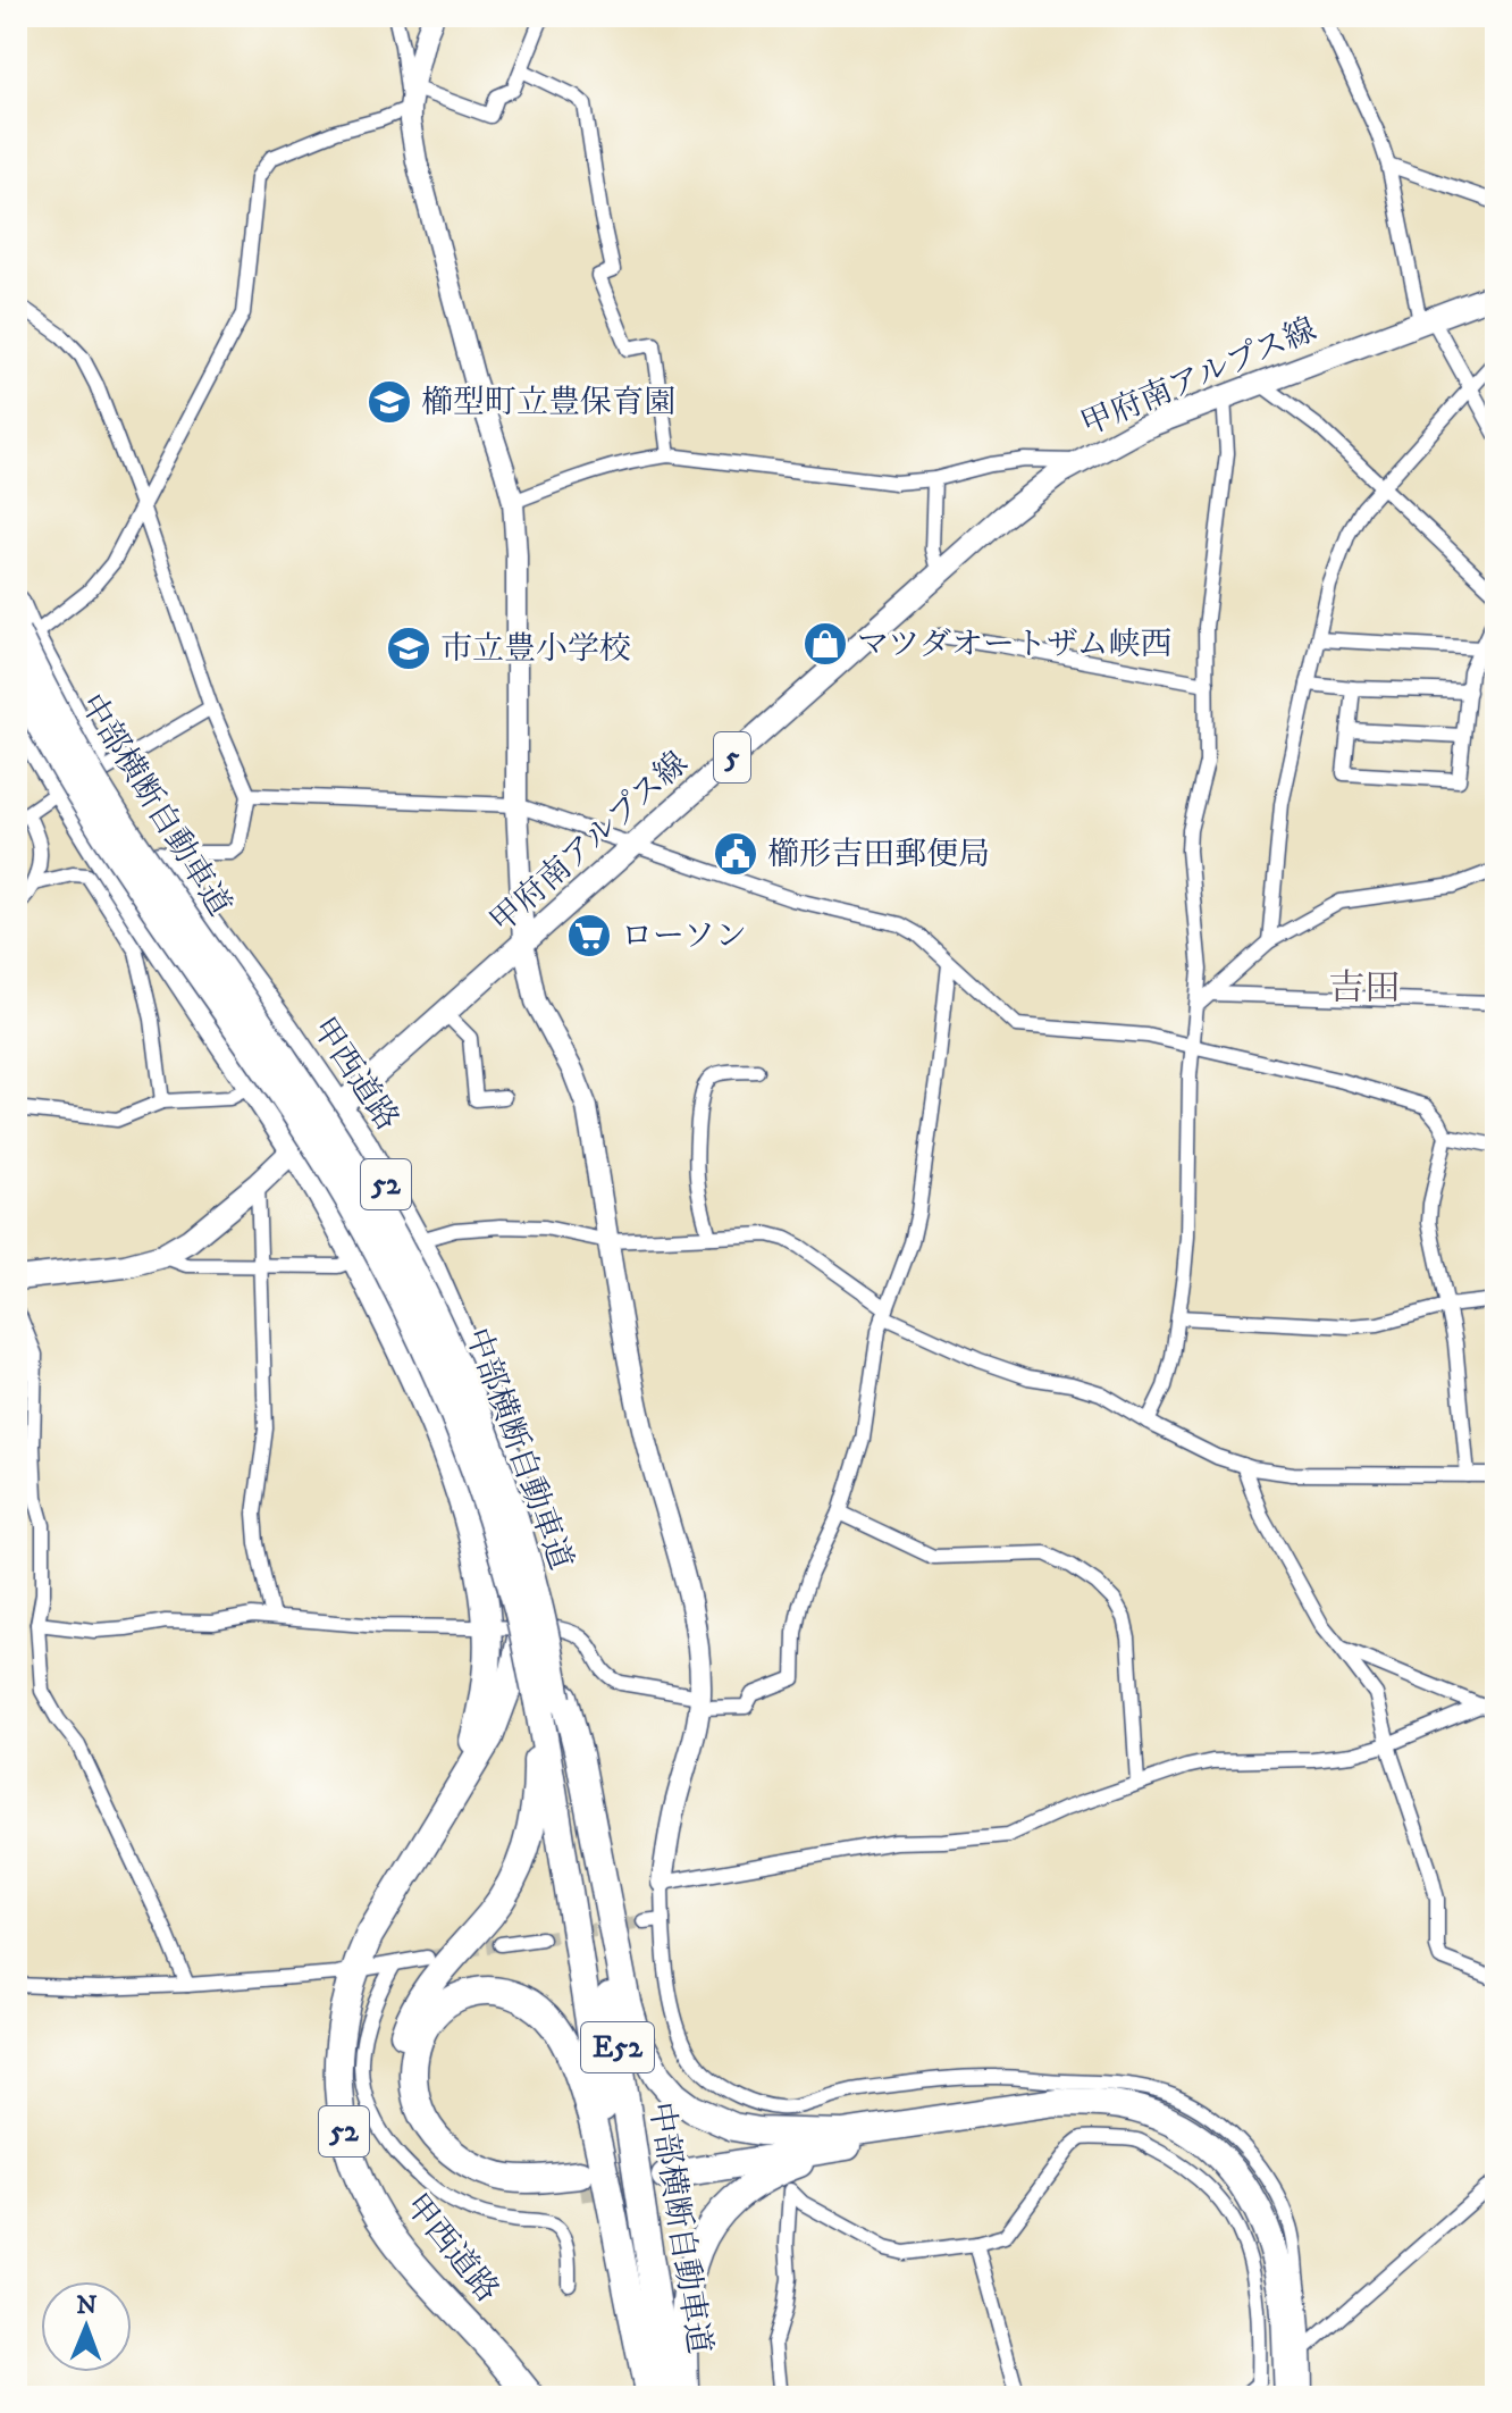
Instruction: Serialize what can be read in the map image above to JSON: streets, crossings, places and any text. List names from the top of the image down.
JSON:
{
  "streets": {
    "highway": [
      "中部横断自動車道",
      "甲西道路",
      "52",
      "E52"
    ],
    "main road": ["甲府南アルプス線", "5"]
  },
  "crossings": [
    ["甲府南アルプス線", "甲西道路"],
    ["中部横断自動車道", "甲西道路"]
  ],
  "districts": ["吉田"],
  "places": {
    "school or university": ["櫛型町立豊保育園", "市立豊小学校"],
    "shop": ["マツダオートザム峡西"],
    "public building": ["櫛形吉田郵便局"],
    "supermarket": ["ローソン"]
  },
  "north": "top"
}
